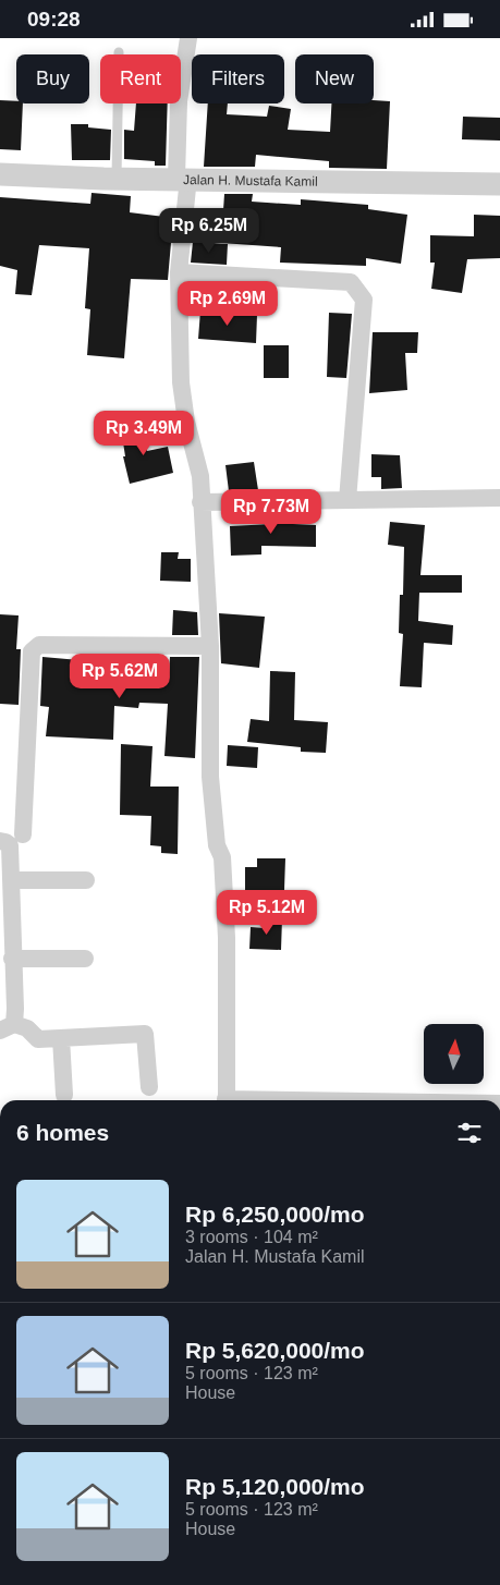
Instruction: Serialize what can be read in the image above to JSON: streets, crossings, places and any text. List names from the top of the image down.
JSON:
{
  "streets": {
    "street": ["Jalan H. Mustafa Kamil"]
  },
  "north": "top",
  "page": {
    "status": "09:28",
    "chip": [
      "Buy",
      "Rent",
      "Filters",
      "New"
    ],
    "price": [
      "Rp 6.25M",
      "Rp 2.69M",
      "Rp 3.49M",
      "Rp 7.73M",
      "Rp 5.62M",
      "Rp 5.12M"
    ],
    "heading": "6 homes",
    "list": [
      {
        "name": "Rp 6,250,000/mo",
        "note": "3 rooms · 104 m² · Jalan H. Mustafa Kamil"
      },
      {
        "name": "Rp 5,620,000/mo",
        "note": "5 rooms · 123 m² · House"
      },
      {
        "name": "Rp 5,120,000/mo",
        "note": "5 rooms · 123 m² · House"
      }
    ]
  }
}
